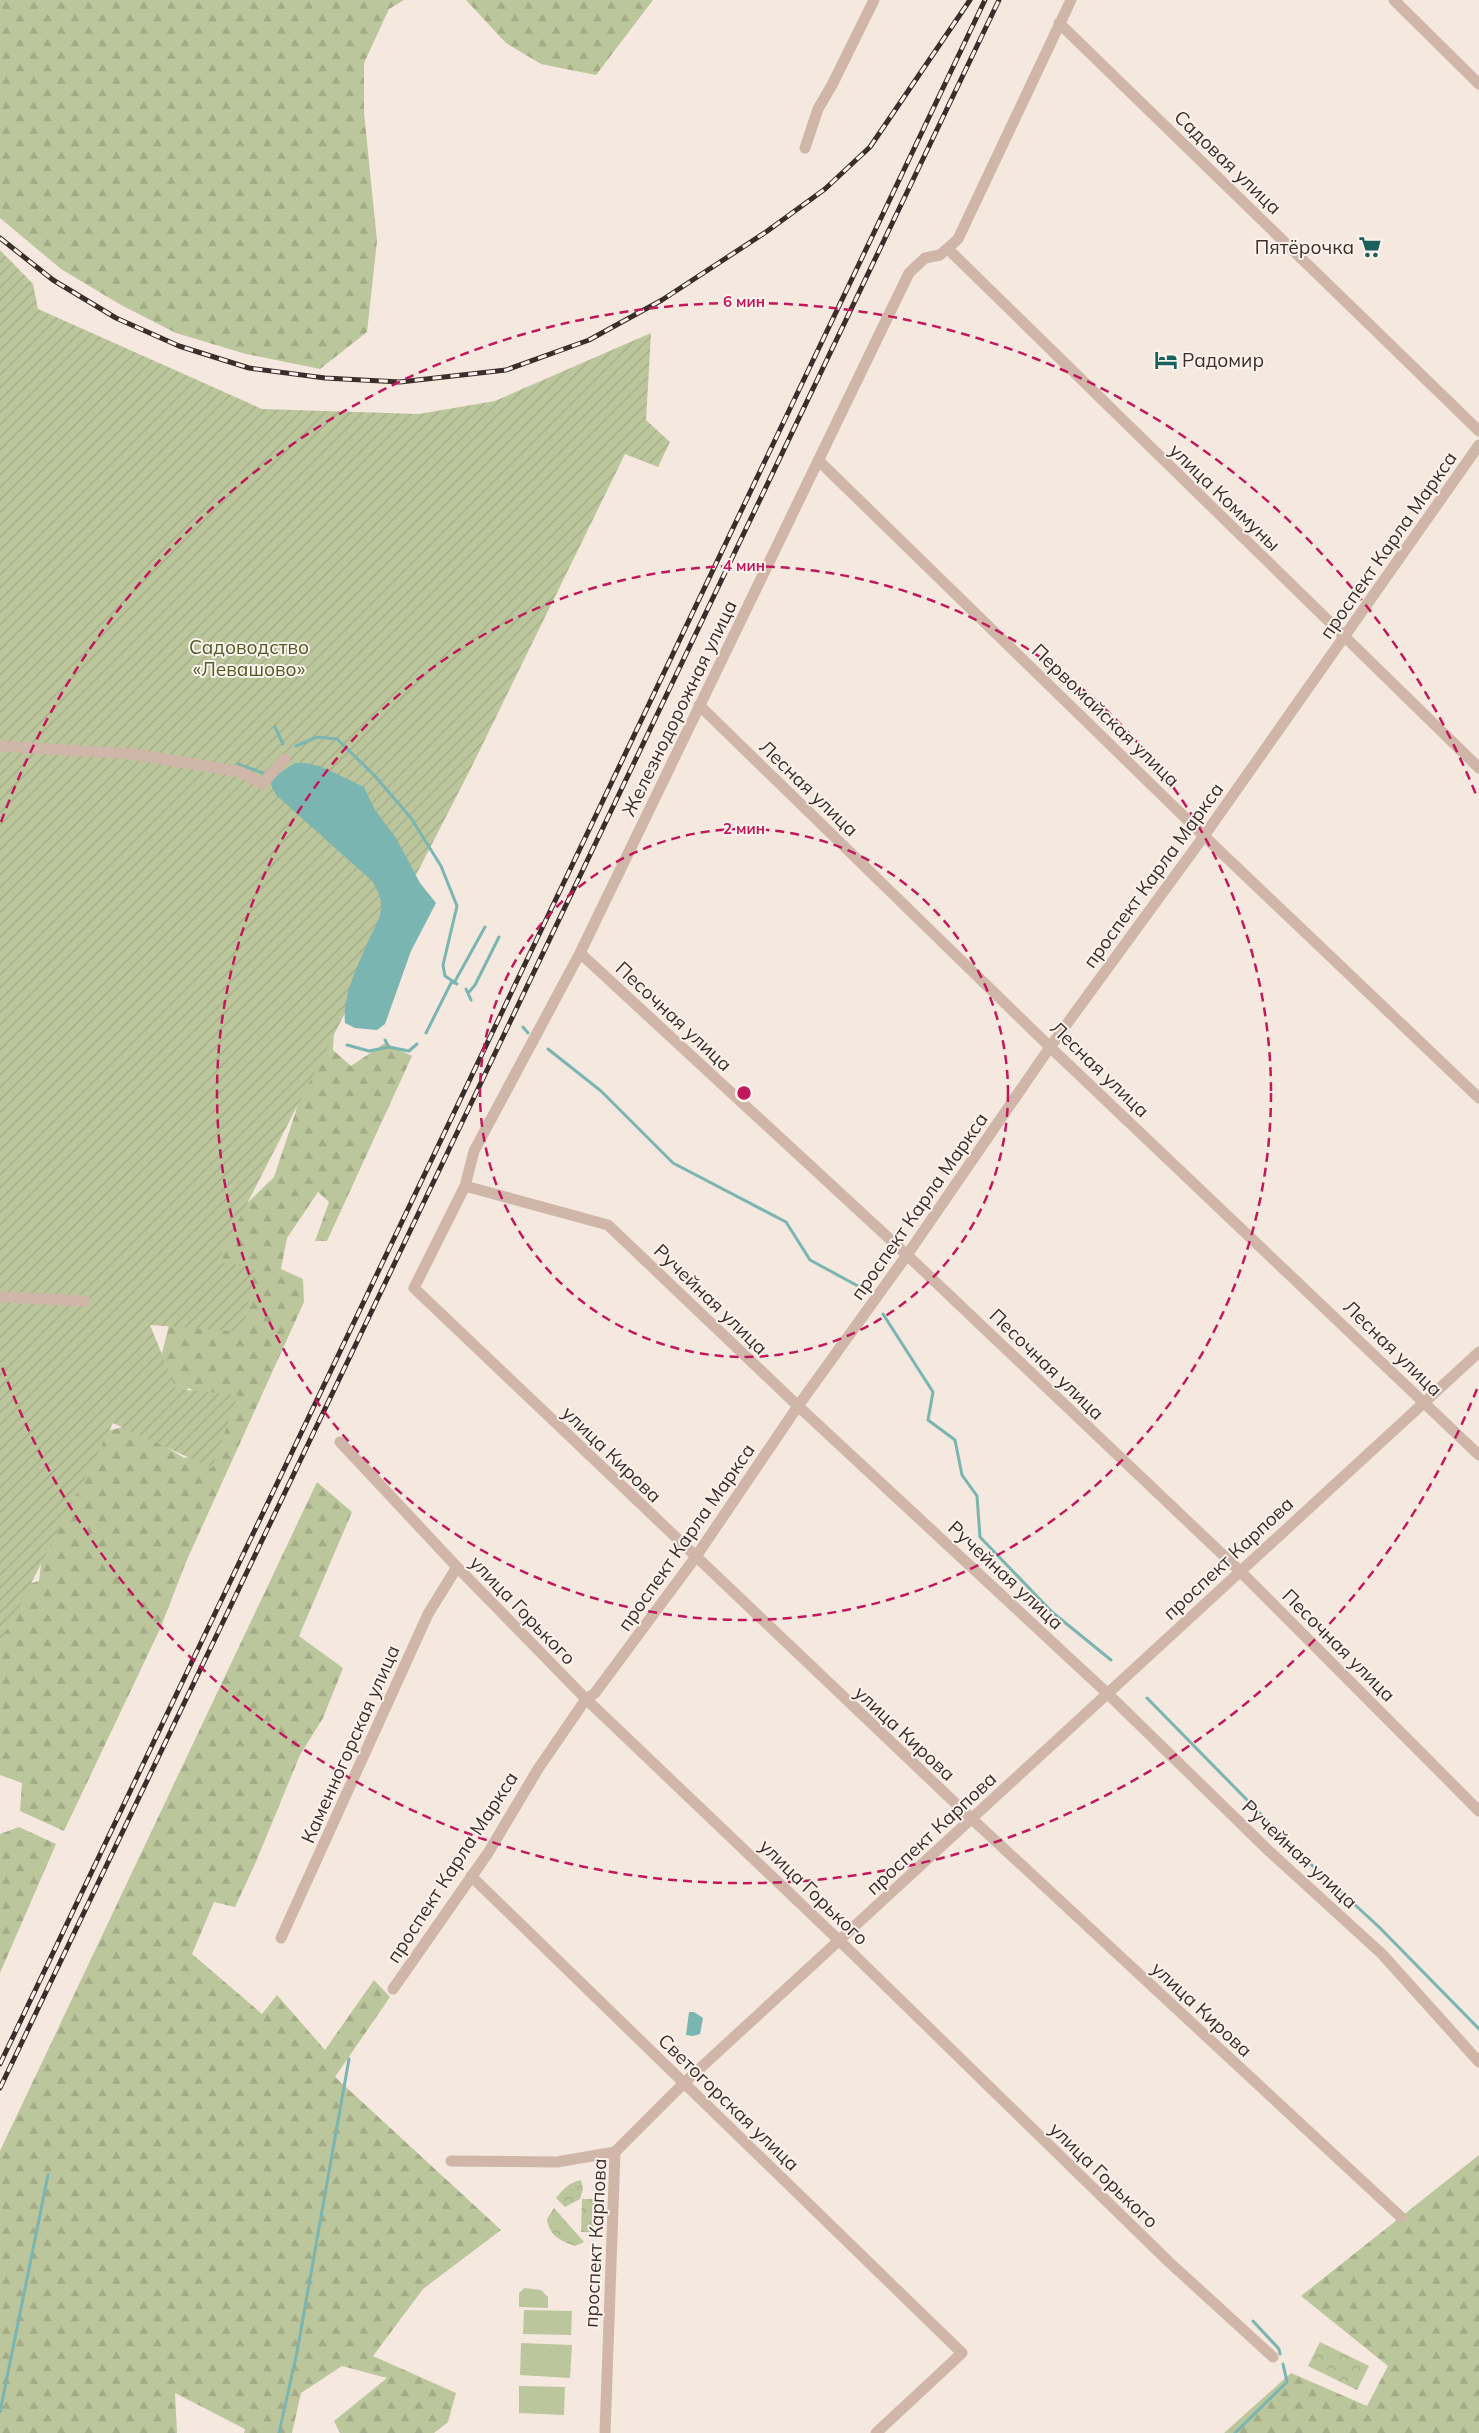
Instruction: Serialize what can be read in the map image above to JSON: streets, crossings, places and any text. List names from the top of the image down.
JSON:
{
  "streets": {
    "street": [
      "Садовая улица",
      "улица Коммуны",
      "проспект Карла Маркса",
      "Железнодорожная улица",
      "Первомайская улица",
      "Лесная улица",
      "Песочная улица",
      "Ручейная улица",
      "улица Кирова",
      "проспект Карпова",
      "улица Горького",
      "Каменногорская улица",
      "Светогорская улица"
    ]
  },
  "crossings": [
    ["улица Коммуны", "проспект Карла Маркса"],
    ["улица Коммуны", "Железнодорожная улица"],
    ["проспект Карла Маркса", "Первомайская улица"],
    ["проспект Карла Маркса", "Лесная улица"],
    ["проспект Карла Маркса", "Песочная улица"],
    ["проспект Карла Маркса", "Ручейная улица"],
    ["проспект Карла Маркса", "улица Кирова"],
    ["проспект Карла Маркса", "улица Горького"],
    ["проспект Карла Маркса", "Светогорская улица"],
    ["Железнодорожная улица", "Первомайская улица"],
    ["Железнодорожная улица", "Лесная улица"],
    ["Железнодорожная улица", "Песочная улица"],
    ["Железнодорожная улица", "Ручейная улица"],
    ["Железнодорожная улица", "улица Кирова"],
    ["Лесная улица", "проспект Карпова"],
    ["Песочная улица", "проспект Карпова"],
    ["Ручейная улица", "проспект Карпова"],
    ["улица Кирова", "проспект Карпова"],
    ["проспект Карпова", "улица Горького"],
    ["проспект Карпова", "Светогорская улица"],
    ["улица Горького", "Каменногорская улица"]
  ],
  "parks": ["Садоводство «Левашово»"],
  "places": {
    "supermarket": ["Пятёрочка"],
    "hotel": ["Радомир"]
  },
  "rings": ["6 мин", "4 мин", "2 мин"]
}
